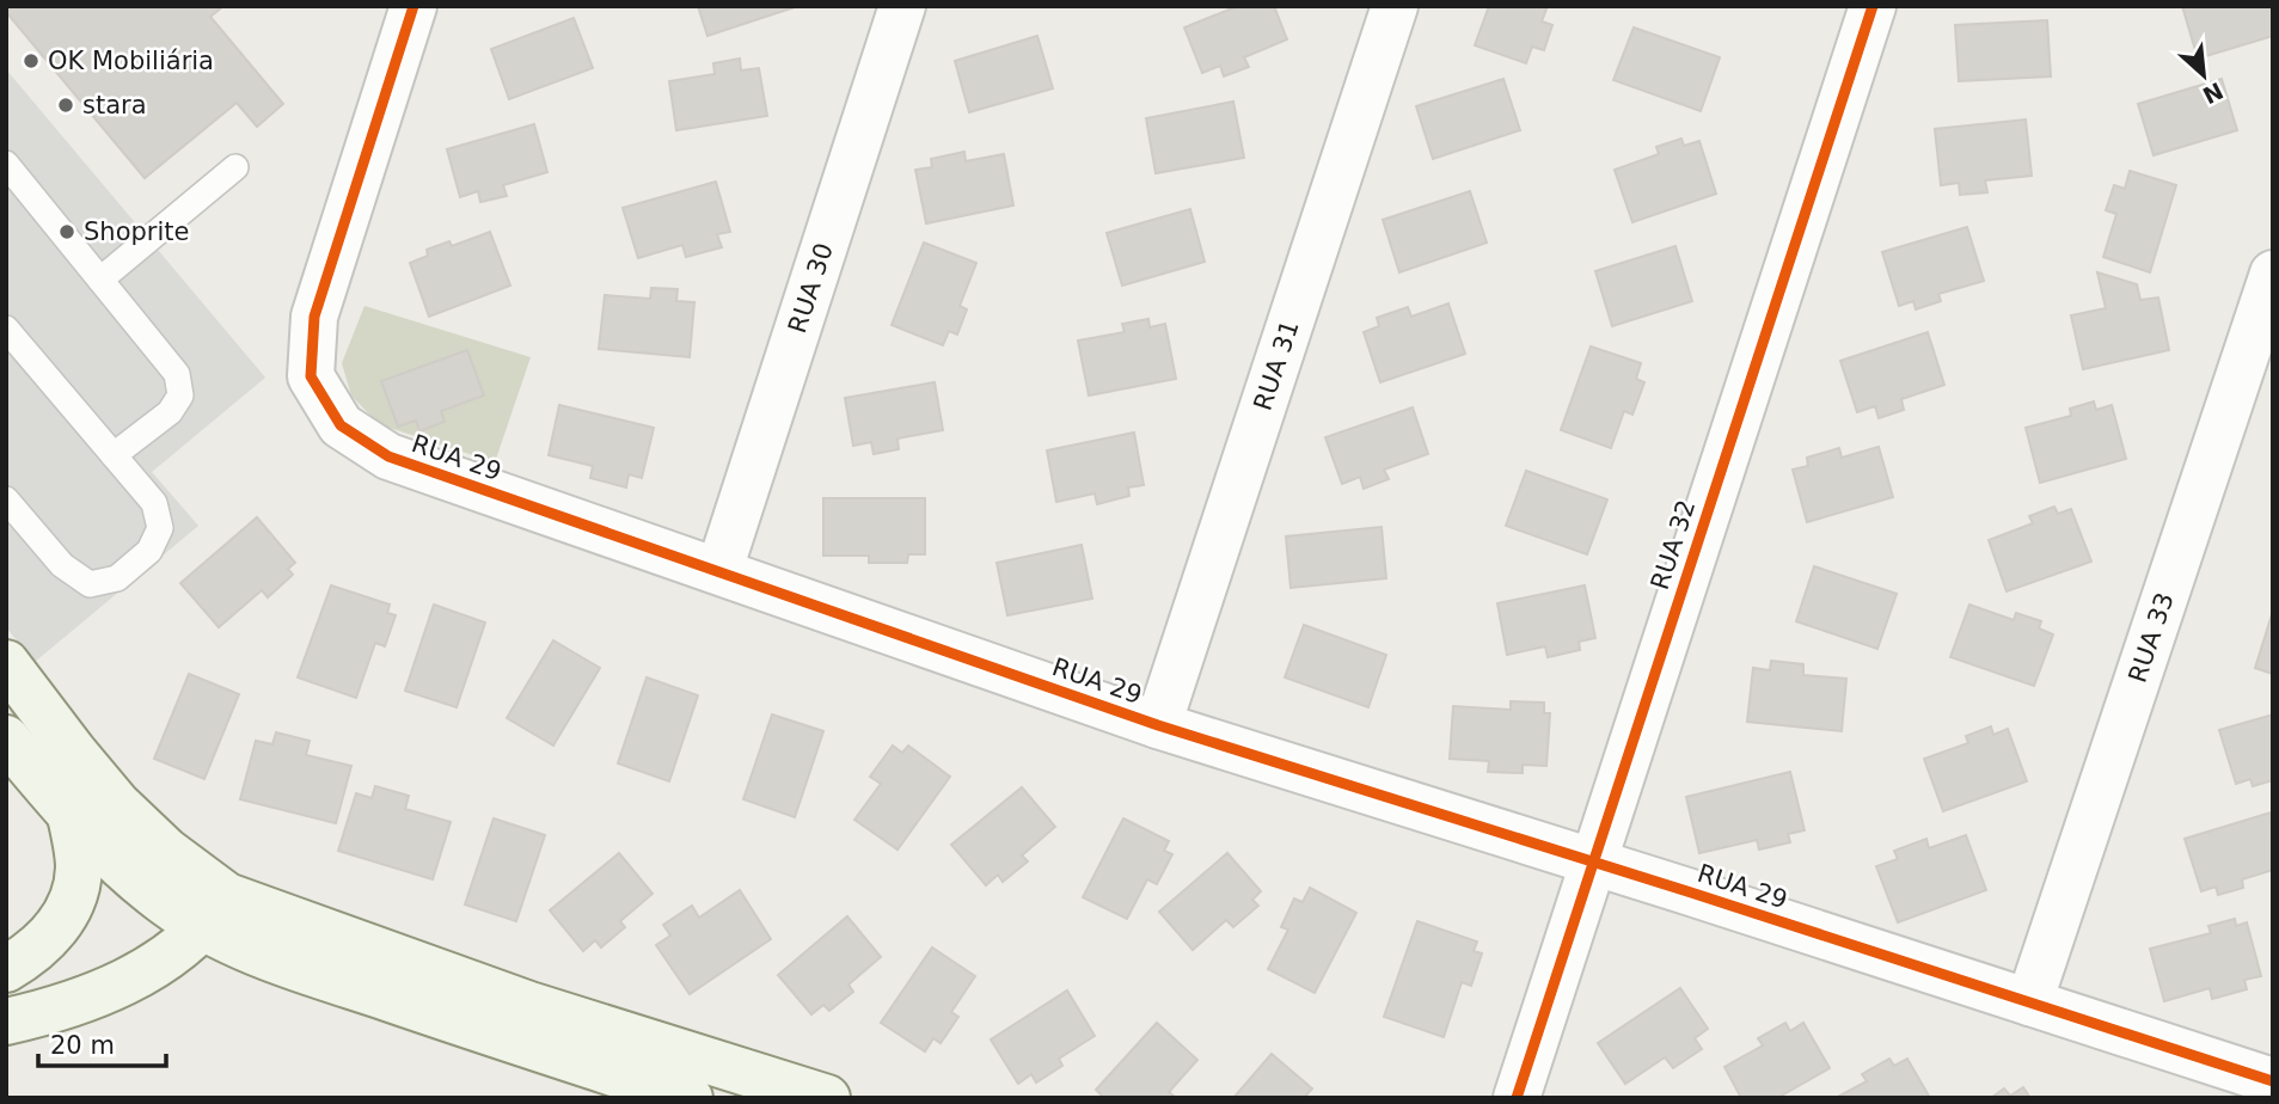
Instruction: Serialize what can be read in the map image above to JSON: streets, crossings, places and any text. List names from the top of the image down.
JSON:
{
  "streets": {
    "street": [
      "RUA 30",
      "RUA 31",
      "RUA 29",
      "RUA 32",
      "RUA 33"
    ]
  },
  "crossings": [
    ["RUA 30", "RUA 29"],
    ["RUA 31", "RUA 29"],
    ["RUA 29", "RUA 32"],
    ["RUA 29", "RUA 33"]
  ],
  "places": ["OK Mobiliária", "stara", "Shoprite"],
  "scale_bar": "20 m",
  "north": "bottom right"
}
